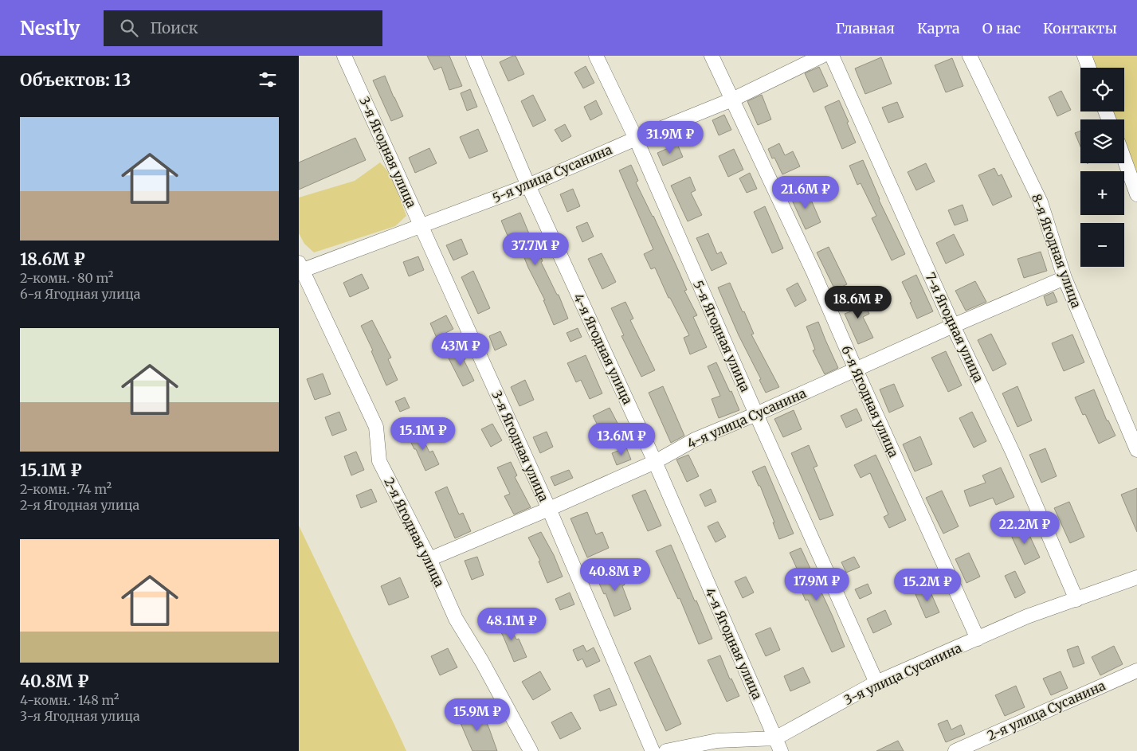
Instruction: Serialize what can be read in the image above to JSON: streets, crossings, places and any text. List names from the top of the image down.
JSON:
{
  "streets": {
    "street": [
      "3-я Ягодная улица",
      "5-я улица Сусанина",
      "8-я Ягодная улица",
      "7-я Ягодная улица",
      "5-я Ягодная улица",
      "4-я Ягодная улица",
      "6-я Ягодная улица",
      "4-я улица Сусанина",
      "2-я Ягодная улица",
      "3-я улица Сусанина",
      "2-я улица Сусанина"
    ]
  },
  "crossings": [
    ["3-я Ягодная улица", "5-я улица Сусанина"],
    ["3-я Ягодная улица", "4-я улица Сусанина"],
    ["5-я улица Сусанина", "5-я Ягодная улица"],
    ["5-я улица Сусанина", "4-я Ягодная улица"],
    ["5-я улица Сусанина", "6-я Ягодная улица"],
    ["5-я улица Сусанина", "2-я Ягодная улица"],
    ["8-я Ягодная улица", "4-я улица Сусанина"],
    ["7-я Ягодная улица", "4-я улица Сусанина"],
    ["7-я Ягодная улица", "3-я улица Сусанина"],
    ["5-я Ягодная улица", "4-я улица Сусанина"],
    ["5-я Ягодная улица", "3-я улица Сусанина"],
    ["4-я Ягодная улица", "4-я улица Сусанина"],
    ["4-я Ягодная улица", "3-я улица Сусанина"],
    ["6-я Ягодная улица", "4-я улица Сусанина"],
    ["6-я Ягодная улица", "3-я улица Сусанина"],
    ["4-я улица Сусанина", "2-я Ягодная улица"]
  ],
  "page": {
    "header": "Nestly",
    "search": "Поиск",
    "nav": [
      "Главная",
      "Карта",
      "О нас",
      "Контакты"
    ],
    "heading": "Объектов: 13",
    "map_buttons": ["+", "−"],
    "list": [
      {
        "name": "18.6M ₽",
        "note": "2-комн. · 80 m² · 6-я Ягодная улица"
      },
      {
        "name": "15.1M ₽",
        "note": "2-комн. · 74 m² · 2-я Ягодная улица"
      },
      {
        "name": "40.8M ₽",
        "note": "4-комн. · 148 m² · 3-я Ягодная улица"
      }
    ],
    "price": [
      "31.9M ₽",
      "21.6M ₽",
      "37.7M ₽",
      "18.6M ₽",
      "43M ₽",
      "15.1M ₽",
      "13.6M ₽",
      "22.2M ₽",
      "40.8M ₽",
      "17.9M ₽",
      "15.2M ₽",
      "48.1M ₽",
      "15.9M ₽"
    ]
  }
}
